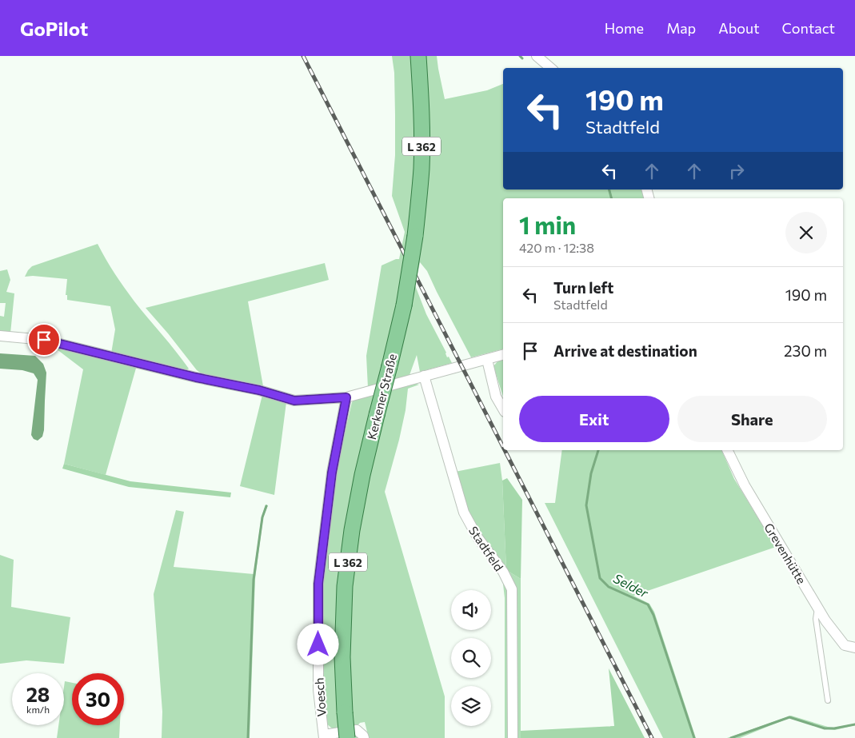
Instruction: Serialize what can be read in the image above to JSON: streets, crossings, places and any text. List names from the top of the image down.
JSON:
{
  "streets": {
    "main road": ["L 362", "Kerkener Straße"],
    "street": ["Stadtfeld", "Grevenhütte", "Voesch"]
  },
  "water": ["Selder"],
  "page": {
    "header": "GoPilot",
    "nav": [
      "Home",
      "Map",
      "About",
      "Contact"
    ],
    "turn": ["190 m", "Stadtfeld"],
    "heading": ["1 min", "420 m · 12:38"],
    "list": [
      {
        "name": "Turn left",
        "note": "Stadtfeld",
        "value": "190 m"
      },
      {
        "name": "Arrive at destination",
        "value": "230 m"
      }
    ],
    "buttons": ["Exit", "Share"],
    "speed": "28 km/h",
    "limit": "30"
  }
}
